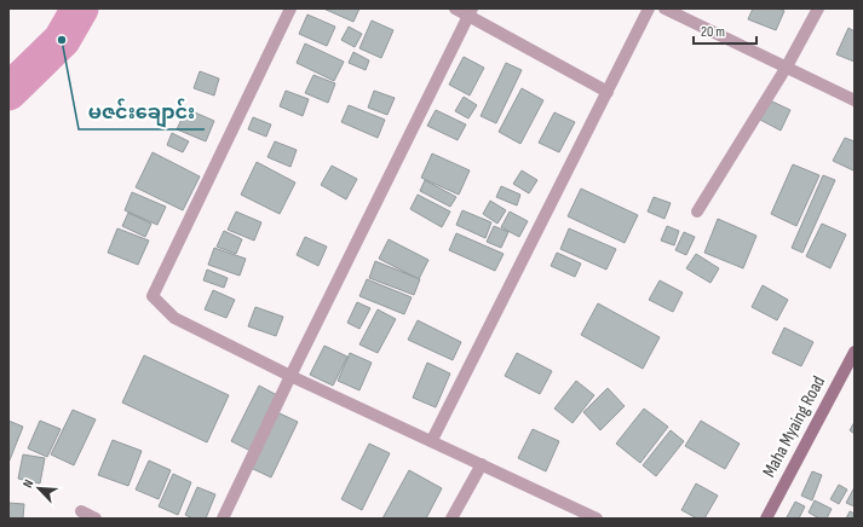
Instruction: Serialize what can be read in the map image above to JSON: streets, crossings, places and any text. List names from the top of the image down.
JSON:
{
  "streets": {
    "street": ["Maha Myaing Road"]
  },
  "places": ["မဇင်းချောင်း"],
  "scale_bar": "20 m",
  "north": "top left"
}
